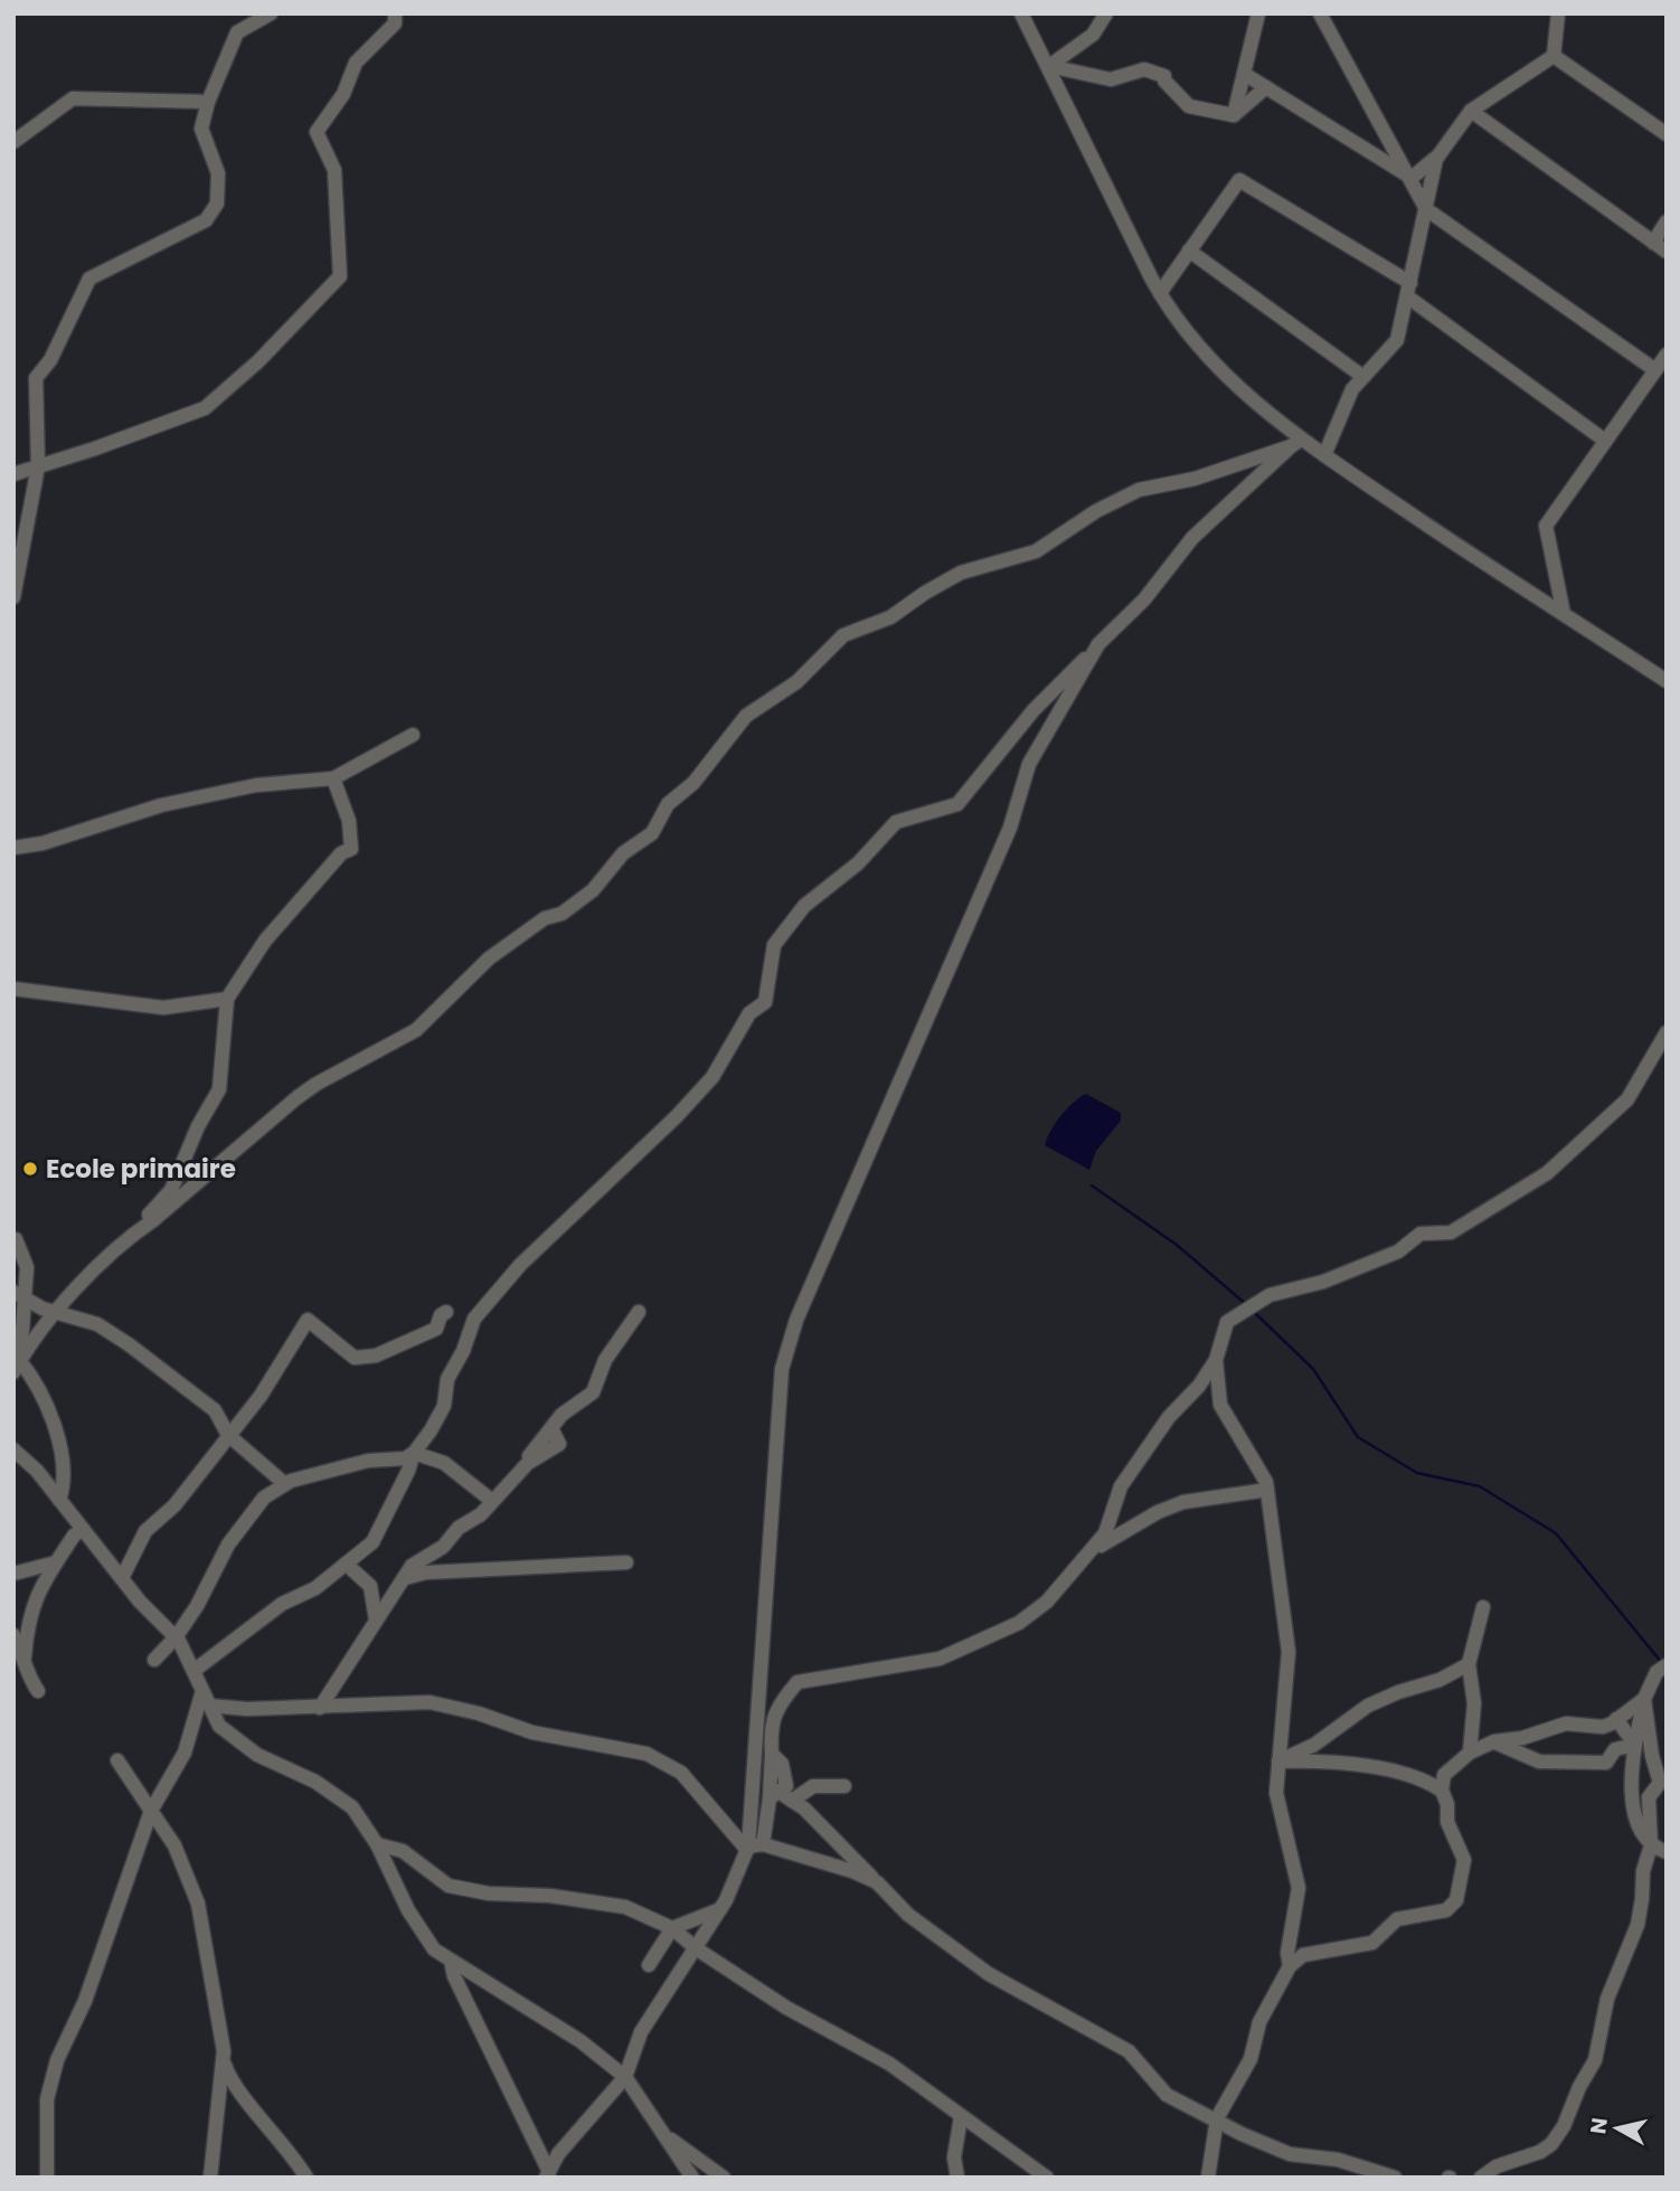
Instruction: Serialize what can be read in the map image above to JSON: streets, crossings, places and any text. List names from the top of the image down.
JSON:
{
  "places": ["Ecole primaire"],
  "north": "left"
}
